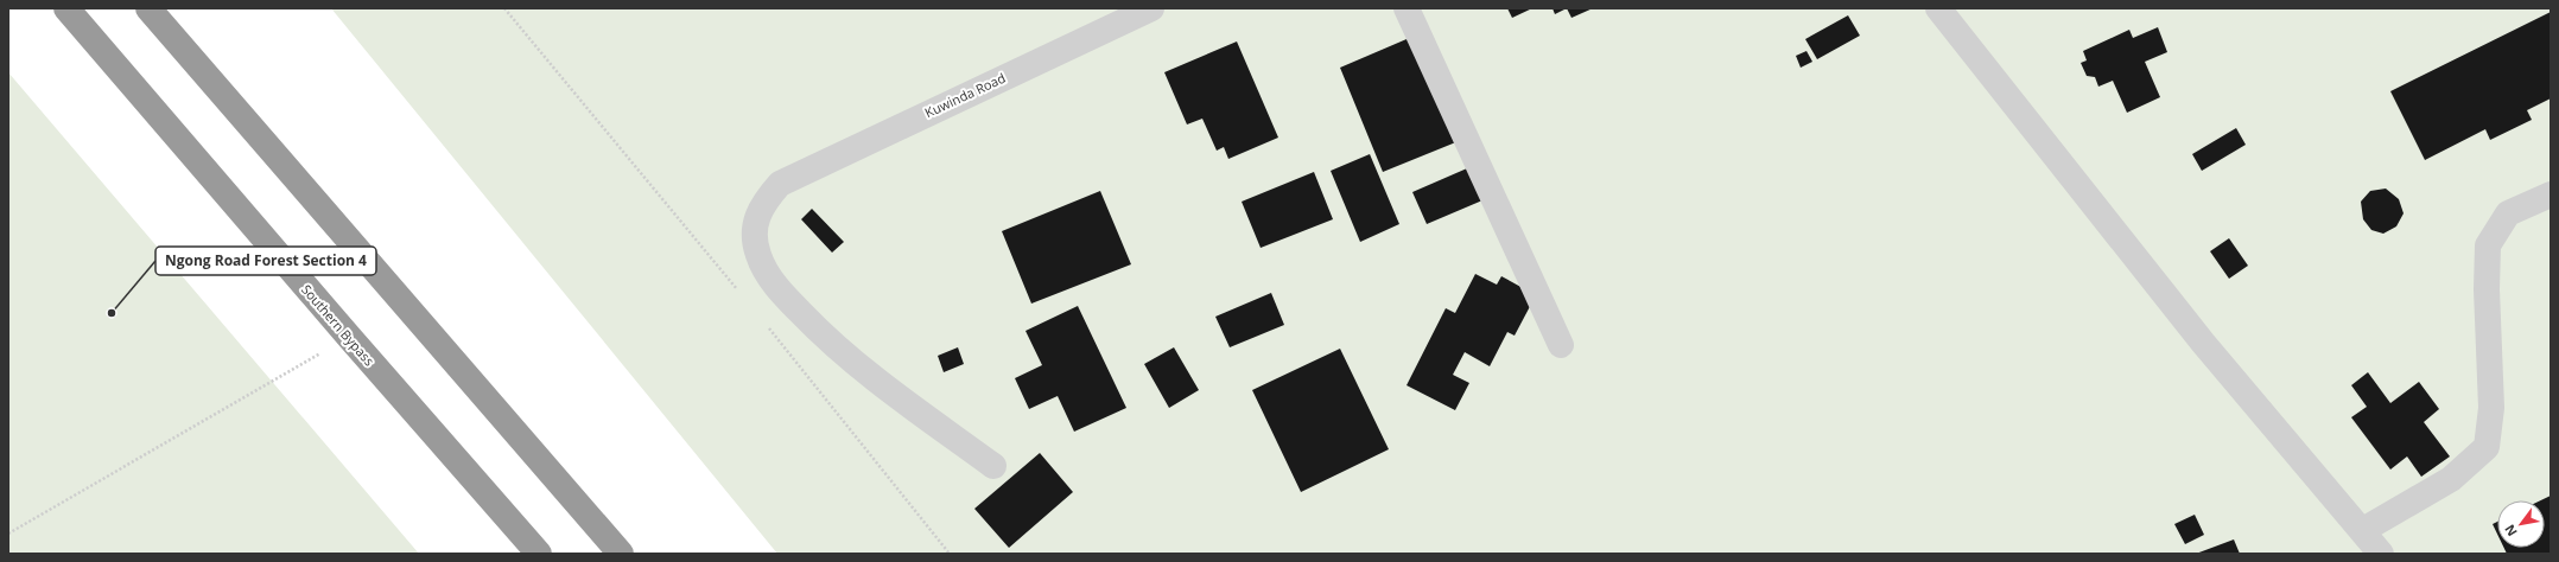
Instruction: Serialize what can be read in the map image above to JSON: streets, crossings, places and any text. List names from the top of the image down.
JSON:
{
  "streets": {
    "highway": ["Southern Bypass"],
    "street": ["Kuwinda Road"]
  },
  "places": ["Ngong Road Forest Section 4"],
  "north": "bottom left"
}
